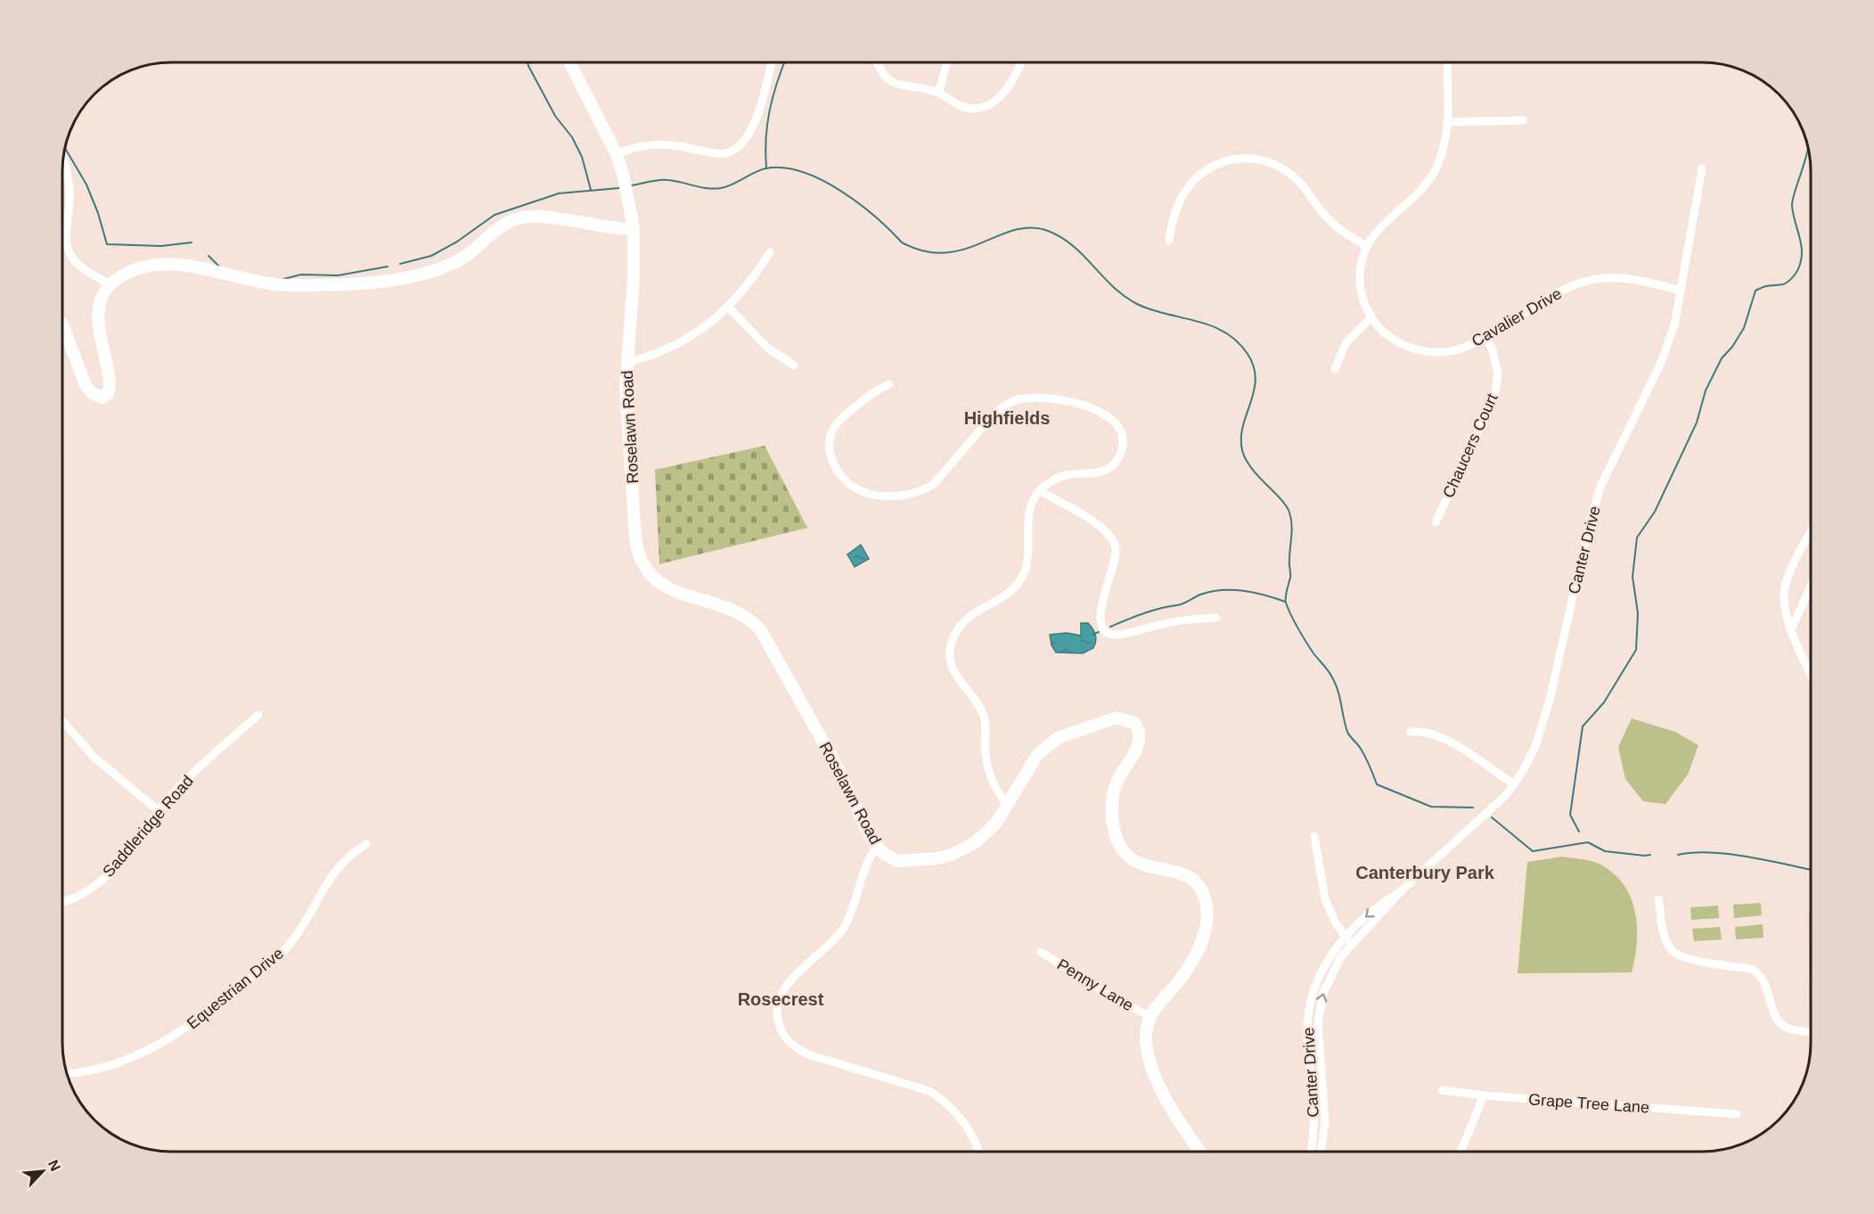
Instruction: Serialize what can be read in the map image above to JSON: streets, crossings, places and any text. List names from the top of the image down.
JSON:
{
  "streets": {
    "street": [
      "Cavalier Drive",
      "Roselawn Road",
      "Chaucers Court",
      "Canter Drive",
      "Saddleridge Road",
      "Penny Lane",
      "Equestrian Drive",
      "Grape Tree Lane"
    ]
  },
  "crossings": [
    ["Cavalier Drive", "Chaucers Court"],
    ["Cavalier Drive", "Canter Drive"],
    ["Roselawn Road", "Penny Lane"]
  ],
  "districts": ["Highfields", "Canterbury Park", "Rosecrest"],
  "north": "top right"
}
